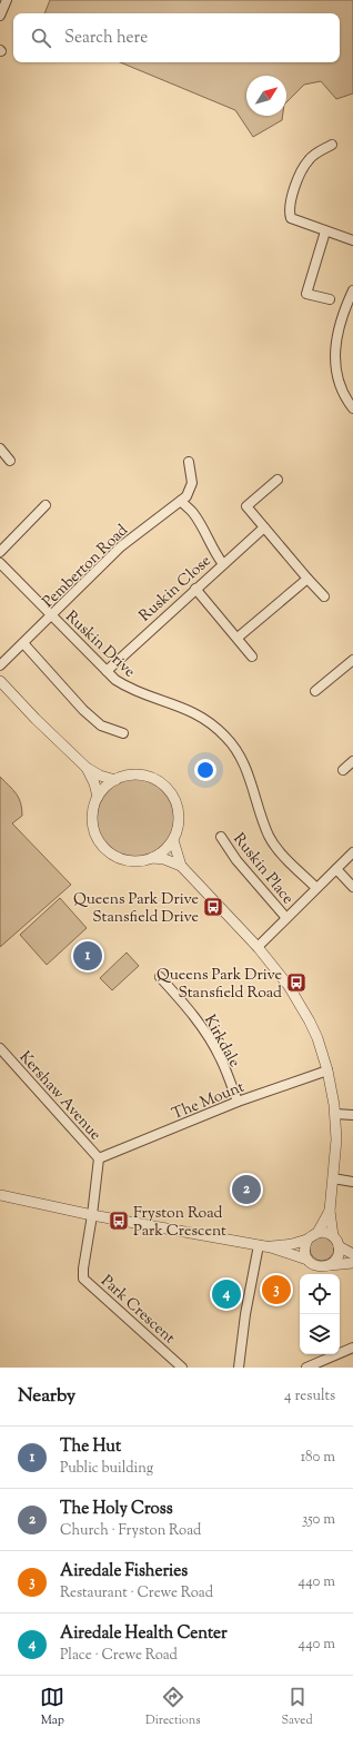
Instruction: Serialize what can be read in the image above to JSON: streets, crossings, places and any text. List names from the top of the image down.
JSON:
{
  "streets": {
    "street": [
      "Pemberton Road",
      "Ruskin Close",
      "Ruskin Drive",
      "Ruskin Place",
      "Kirkdale",
      "Kershaw Avenue",
      "The Mount",
      "Park Crescent"
    ]
  },
  "crossings": [
    ["Pemberton Road", "Ruskin Drive"],
    ["Ruskin Close", "Ruskin Drive"],
    ["Kirkdale", "The Mount"],
    ["Kershaw Avenue", "The Mount"],
    ["Kershaw Avenue", "Park Crescent"]
  ],
  "places": {
    "bus stop": ["Queens Park Drive Stansfield Drive", "Queens Park Drive Stansfield Road", "Fryston Road Park Crescent"]
  },
  "north": "top right",
  "page": {
    "search": "Search here",
    "pins": [
      "1",
      "2",
      "3",
      "4"
    ],
    "heading": ["Nearby", "4 results"],
    "list": [
      {
        "mark": "1",
        "name": "The Hut",
        "note": "Public building",
        "value": "180 m"
      },
      {
        "mark": "2",
        "name": "The Holy Cross",
        "note": "Church · Fryston Road",
        "value": "350 m"
      },
      {
        "mark": "3",
        "name": "Airedale Fisheries",
        "note": "Restaurant · Crewe Road",
        "value": "440 m"
      },
      {
        "mark": "4",
        "name": "Airedale Health Center",
        "note": "Place · Crewe Road",
        "value": "440 m"
      }
    ],
    "nav": ["Map", "Directions", "Saved"]
  }
}
